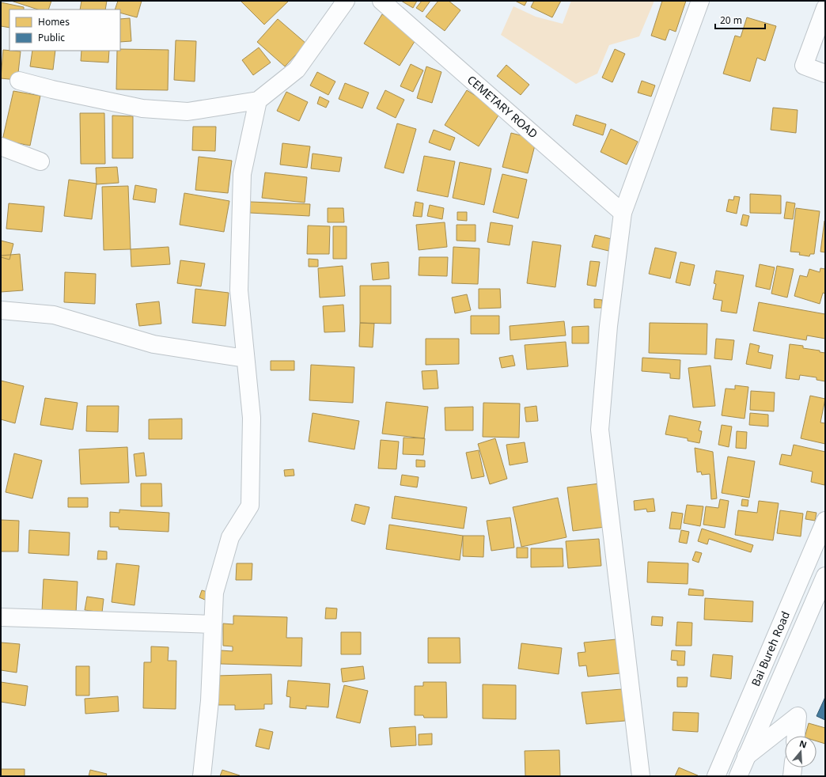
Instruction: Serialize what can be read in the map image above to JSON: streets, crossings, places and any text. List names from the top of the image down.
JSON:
{
  "streets": {
    "main road": ["CEMETARY ROAD", "Bai Bureh Road"]
  },
  "legend": ["Homes", "Public"],
  "scale_bar": "20 m",
  "north": "top"
}
